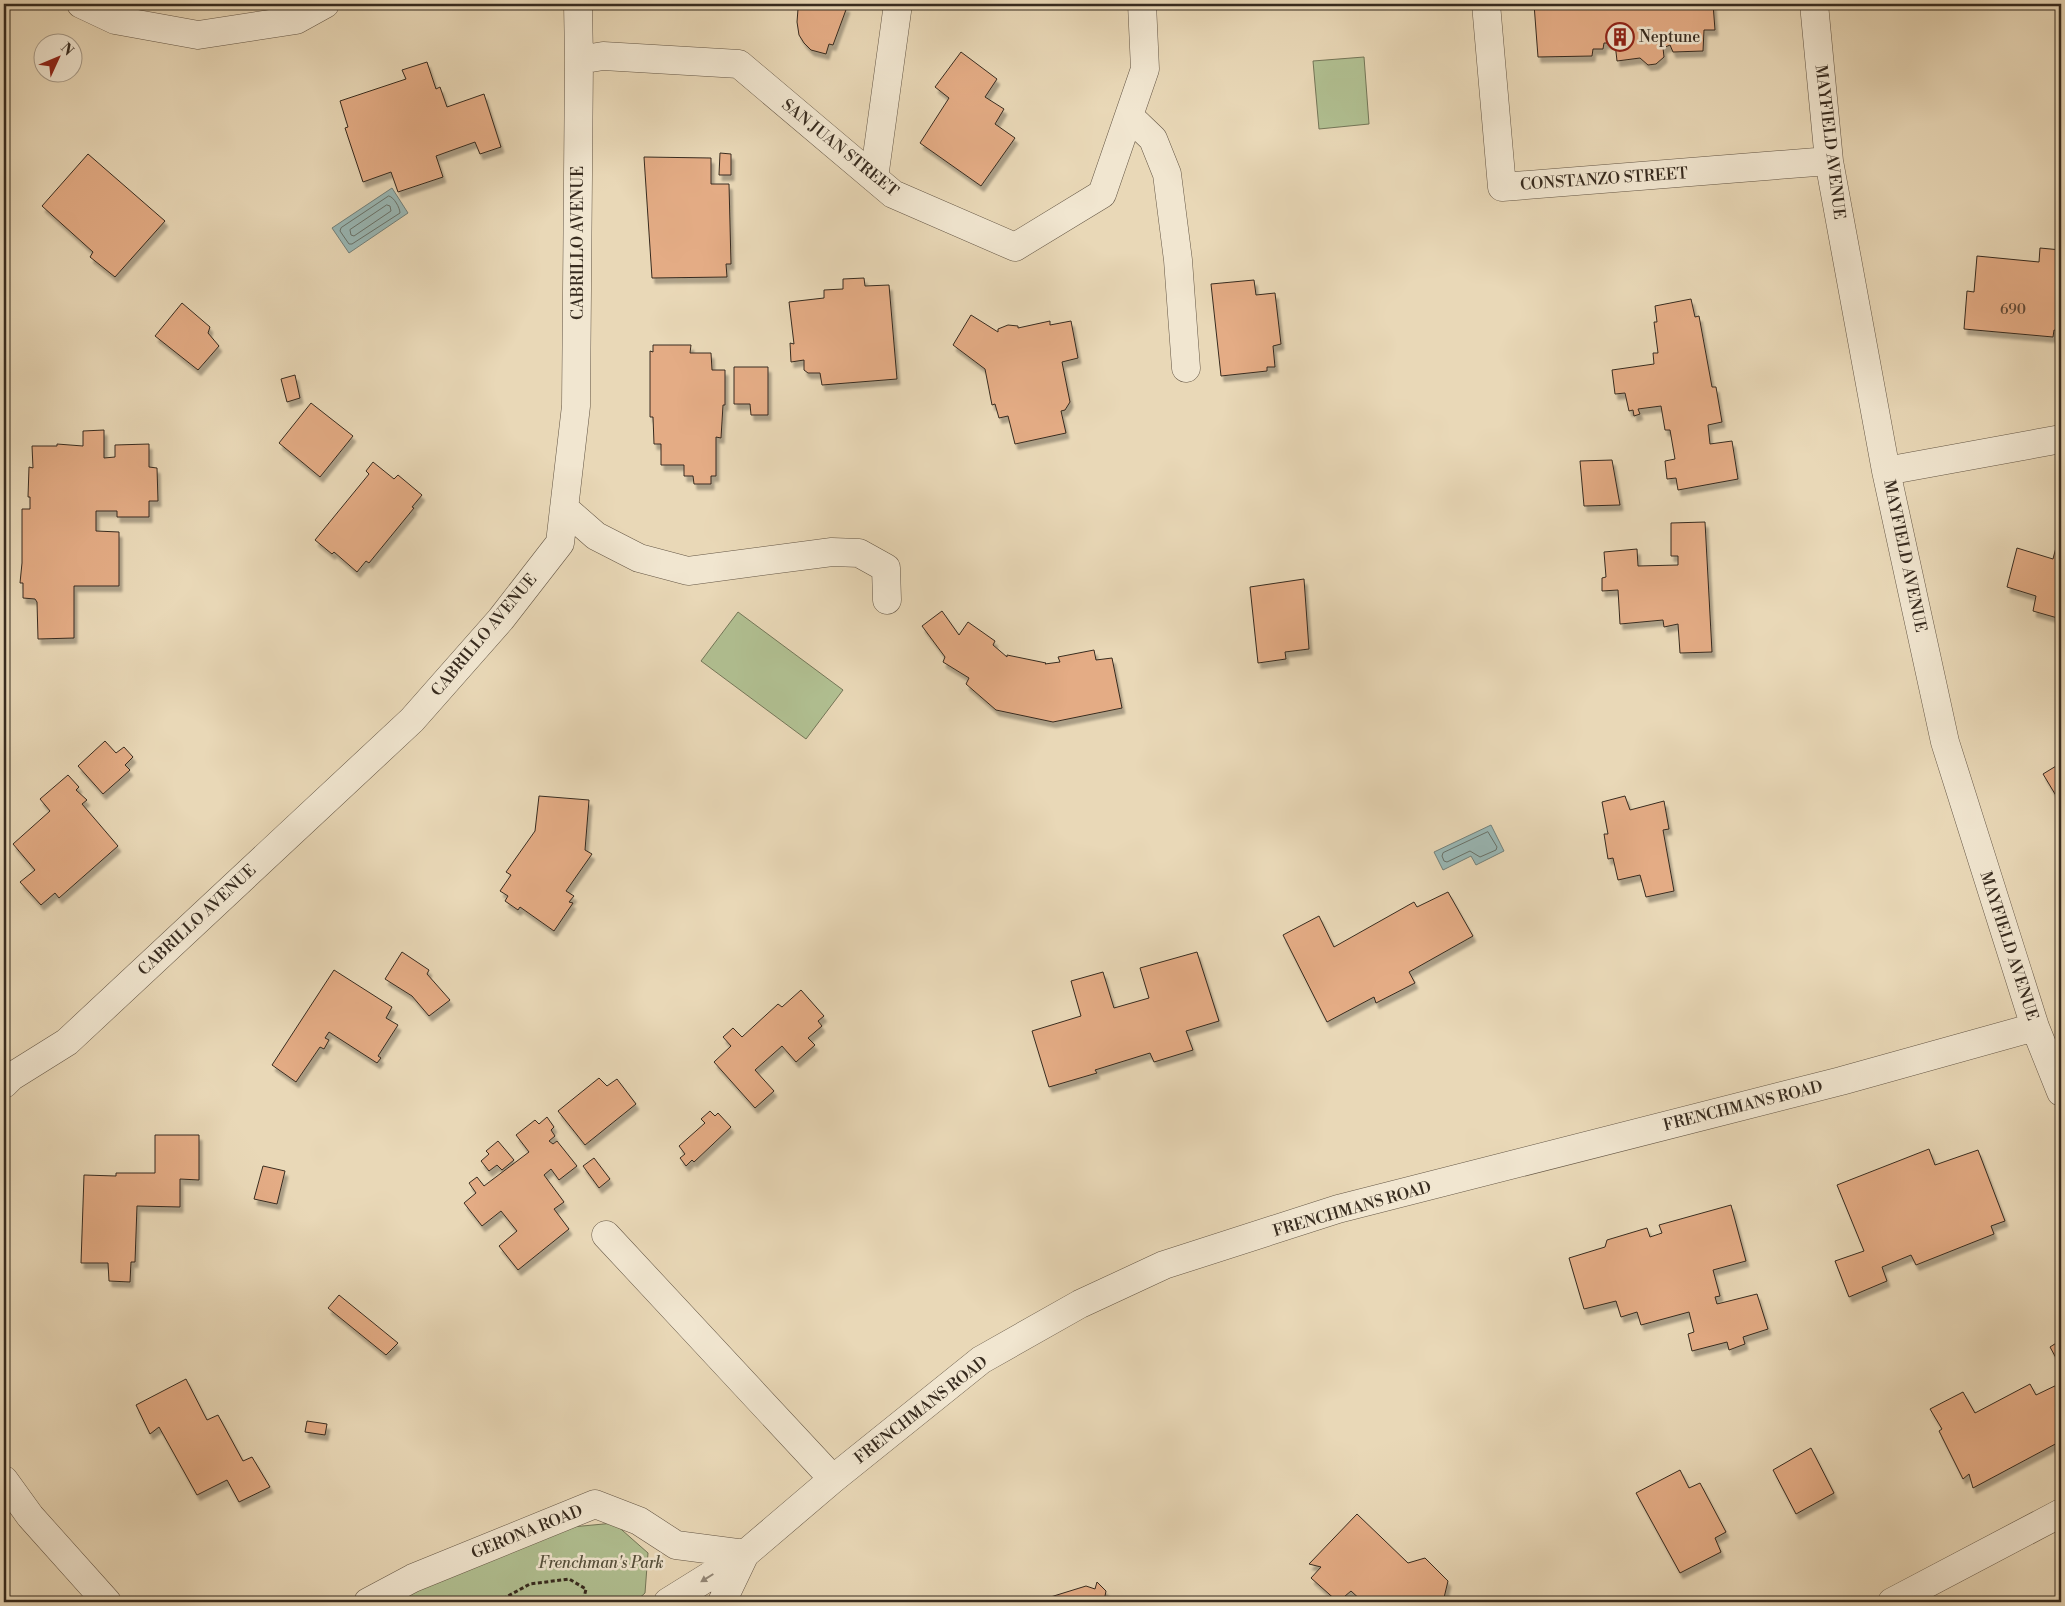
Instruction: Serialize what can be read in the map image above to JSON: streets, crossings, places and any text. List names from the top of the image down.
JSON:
{
  "streets": {
    "street": [
      "MAYFIELD AVENUE",
      "SAN JUAN STREET",
      "CONSTANZO STREET",
      "CABRILLO AVENUE",
      "FRENCHMANS ROAD",
      "GERONA ROAD"
    ]
  },
  "crossings": [
    ["MAYFIELD AVENUE", "CONSTANZO STREET"],
    ["MAYFIELD AVENUE", "FRENCHMANS ROAD"],
    ["SAN JUAN STREET", "CABRILLO AVENUE"],
    ["FRENCHMANS ROAD", "GERONA ROAD"]
  ],
  "parks": ["Frenchman's Park"],
  "places": {
    "building": ["Neptune"]
  },
  "house_numbers": ["690"],
  "north": "top right"
}
